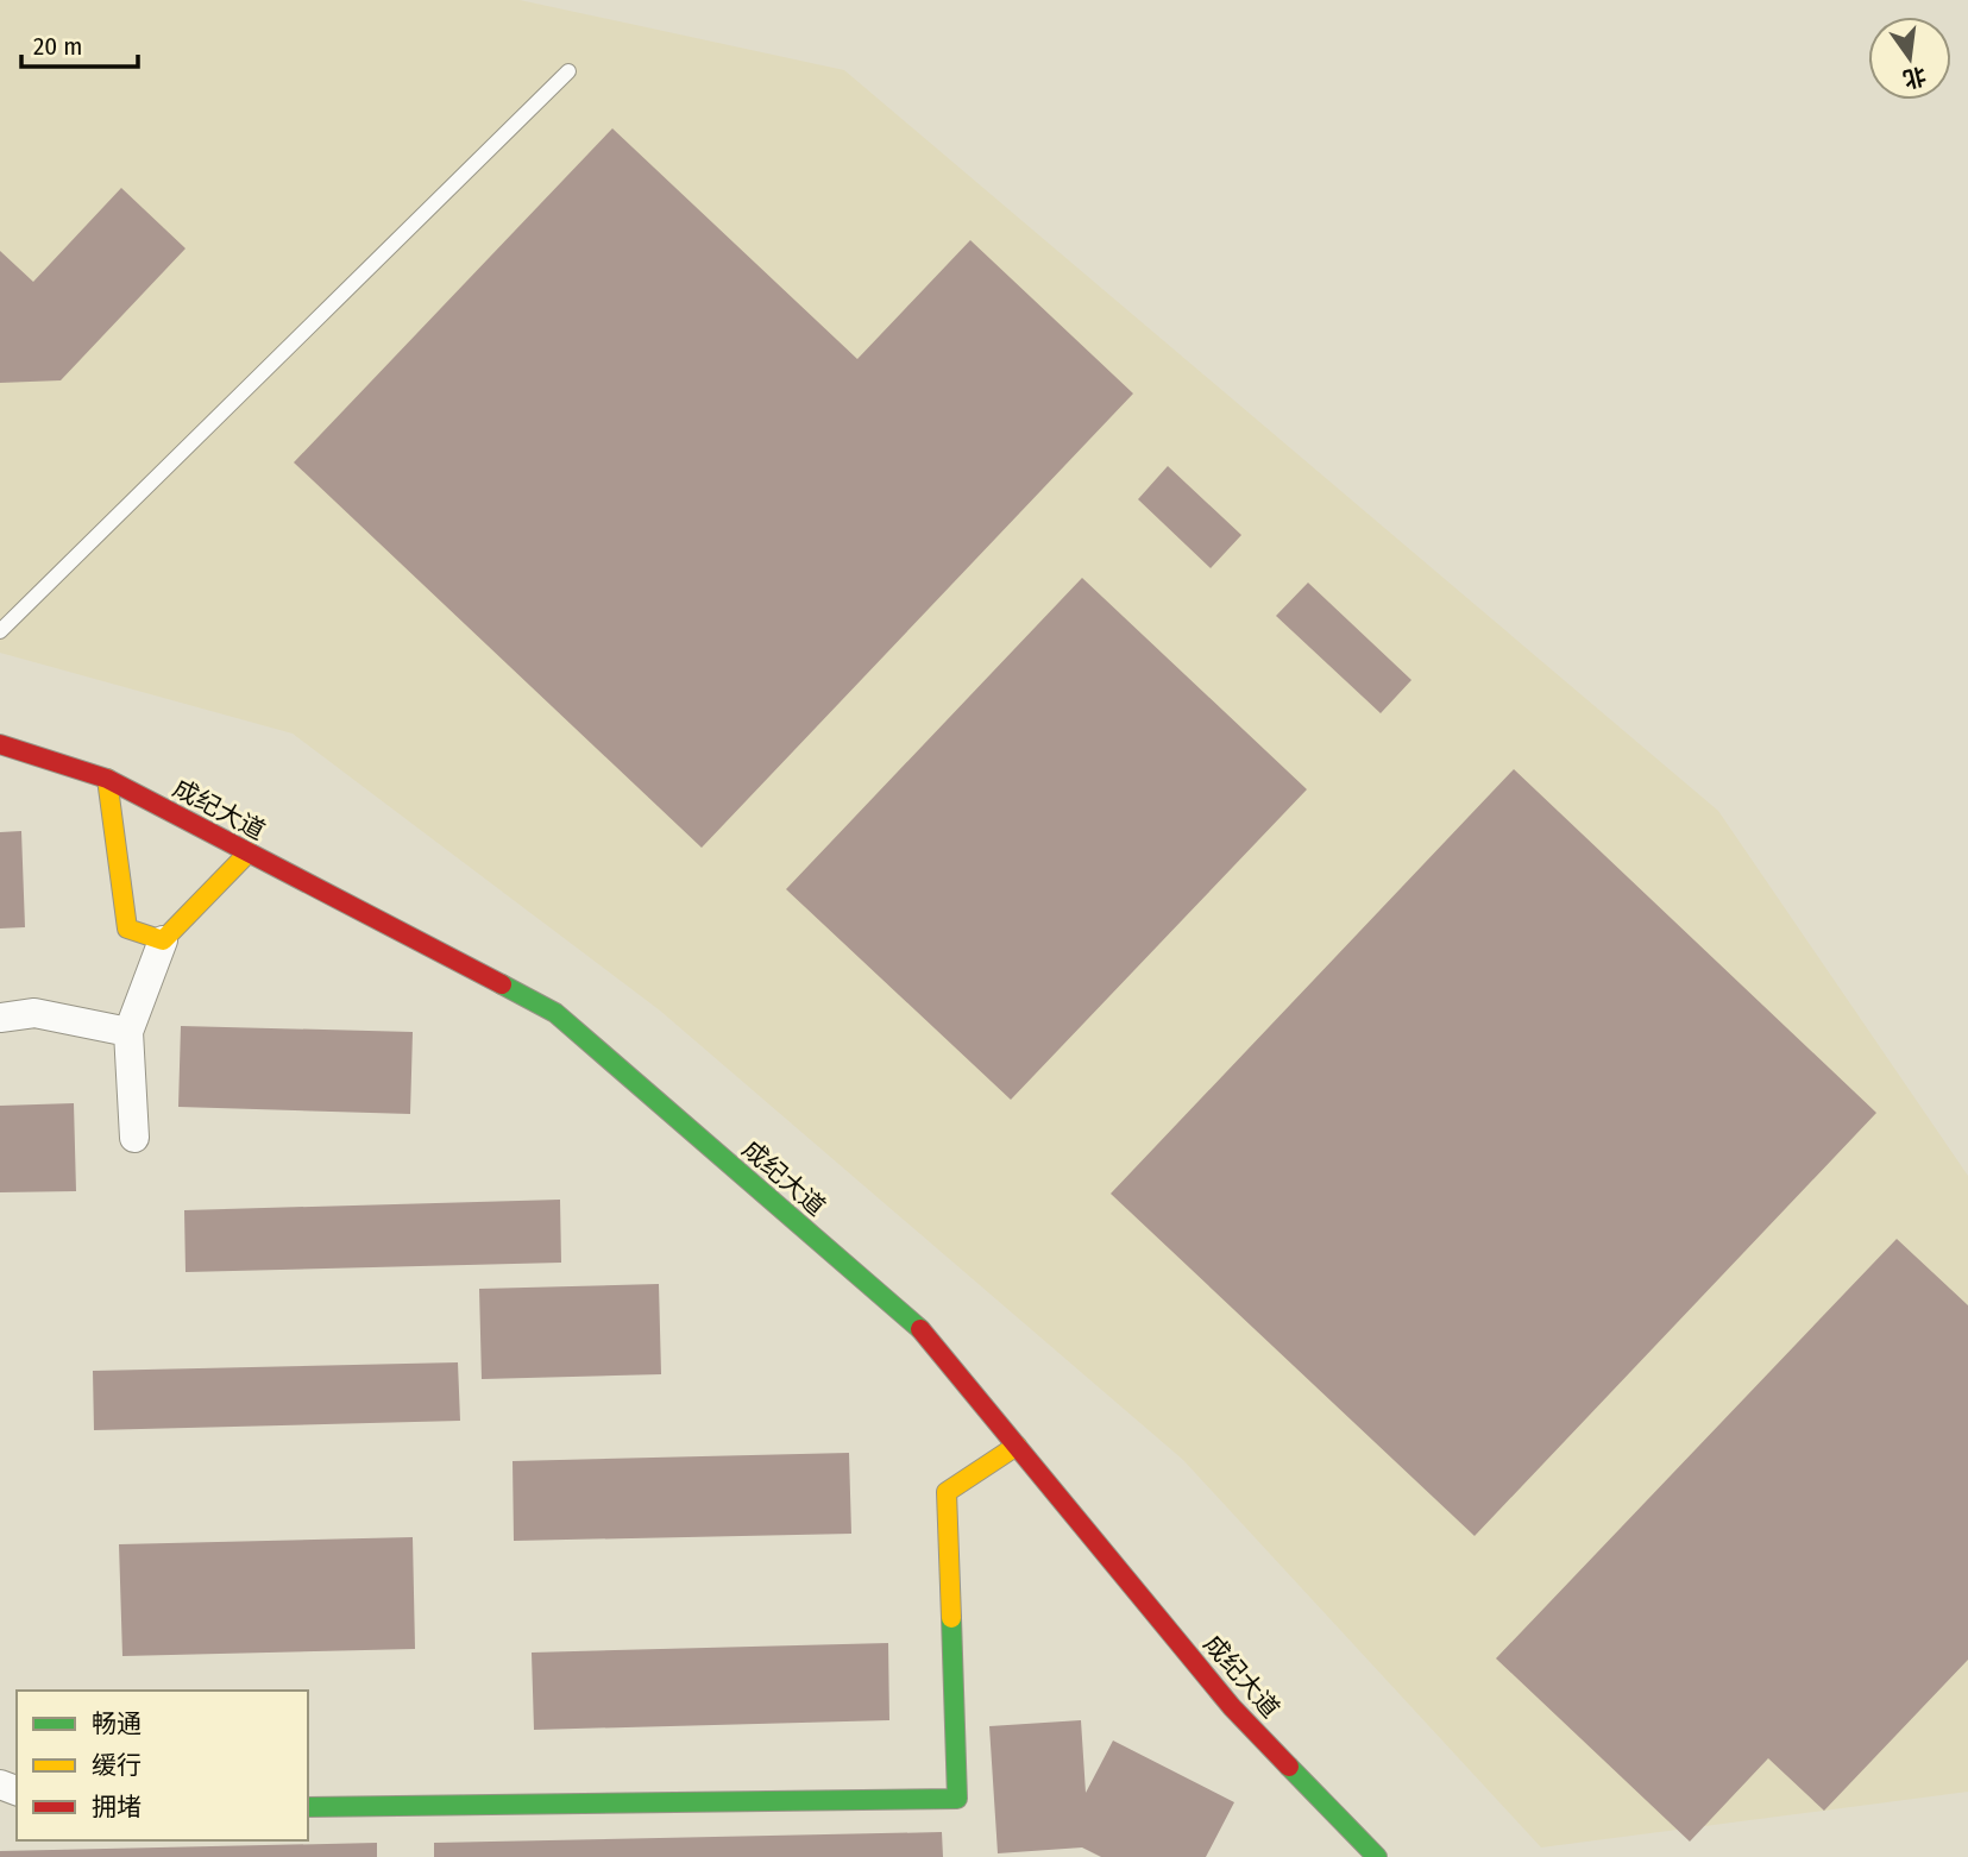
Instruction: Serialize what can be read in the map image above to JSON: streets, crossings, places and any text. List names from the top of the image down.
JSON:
{
  "streets": {
    "main road": ["成纪大道"]
  },
  "legend": ["畅通", "缓行", "拥堵"],
  "scale_bar": "20 m",
  "north": "bottom"
}
